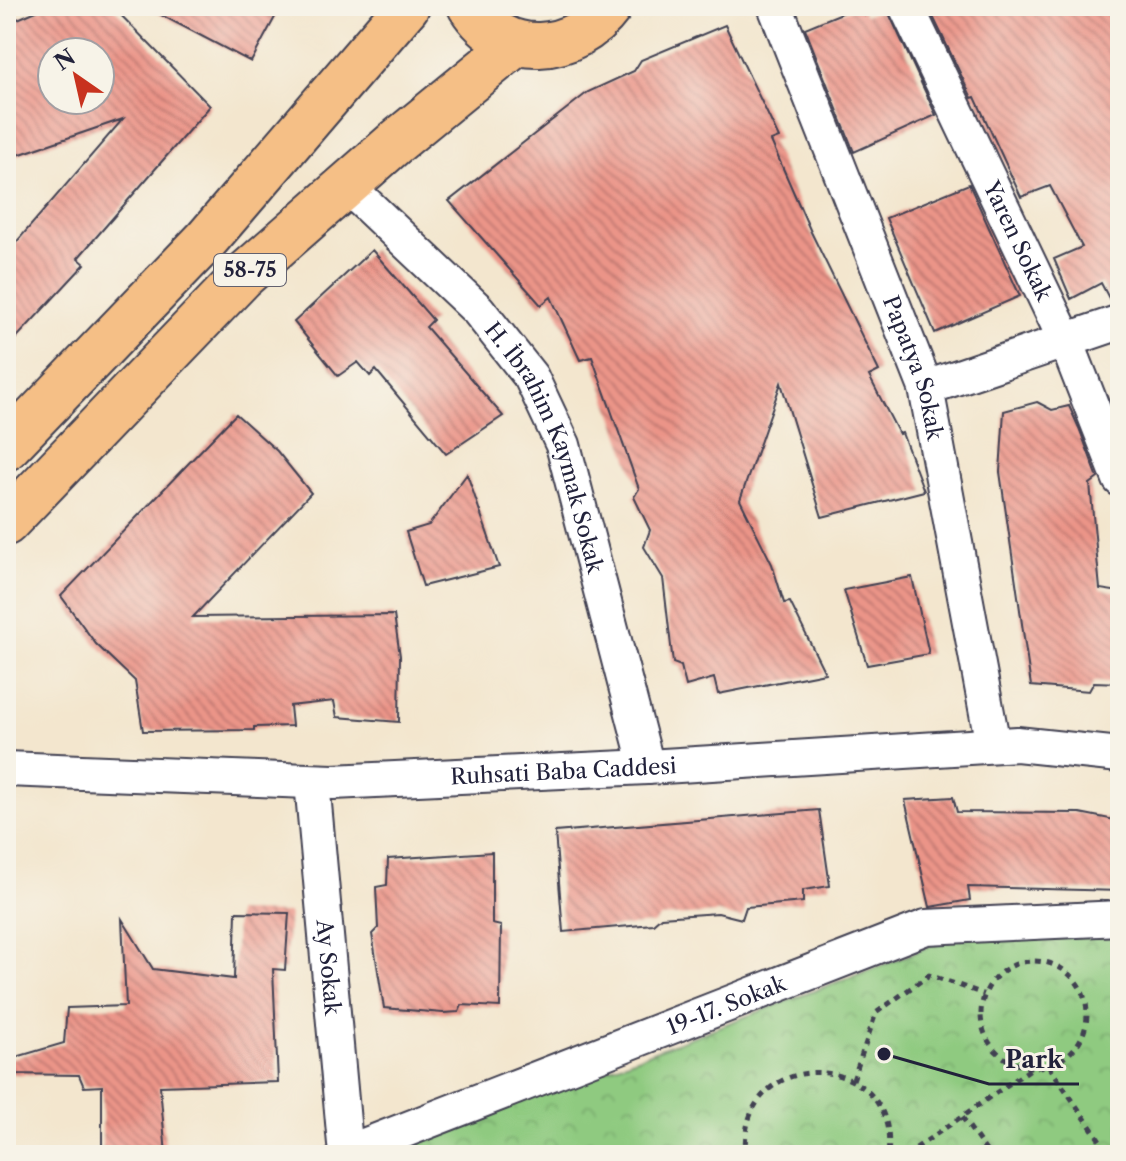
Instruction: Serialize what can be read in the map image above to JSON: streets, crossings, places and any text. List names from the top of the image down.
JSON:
{
  "streets": {
    "main road": ["58-75"],
    "street": [
      "Yaren Sokak",
      "Papatya Sokak",
      "H. İbrahim Kaymak Sokak",
      "Ruhsati Baba Caddesi",
      "Ay Sokak",
      "19-17. Sokak"
    ]
  },
  "crossings": [
    ["58-75", "H. İbrahim Kaymak Sokak"],
    ["Papatya Sokak", "Ruhsati Baba Caddesi"],
    ["H. İbrahim Kaymak Sokak", "Ruhsati Baba Caddesi"],
    ["Ruhsati Baba Caddesi", "Ay Sokak"],
    ["Ay Sokak", "19-17. Sokak"]
  ],
  "places": ["Park"],
  "north": "top left"
}
